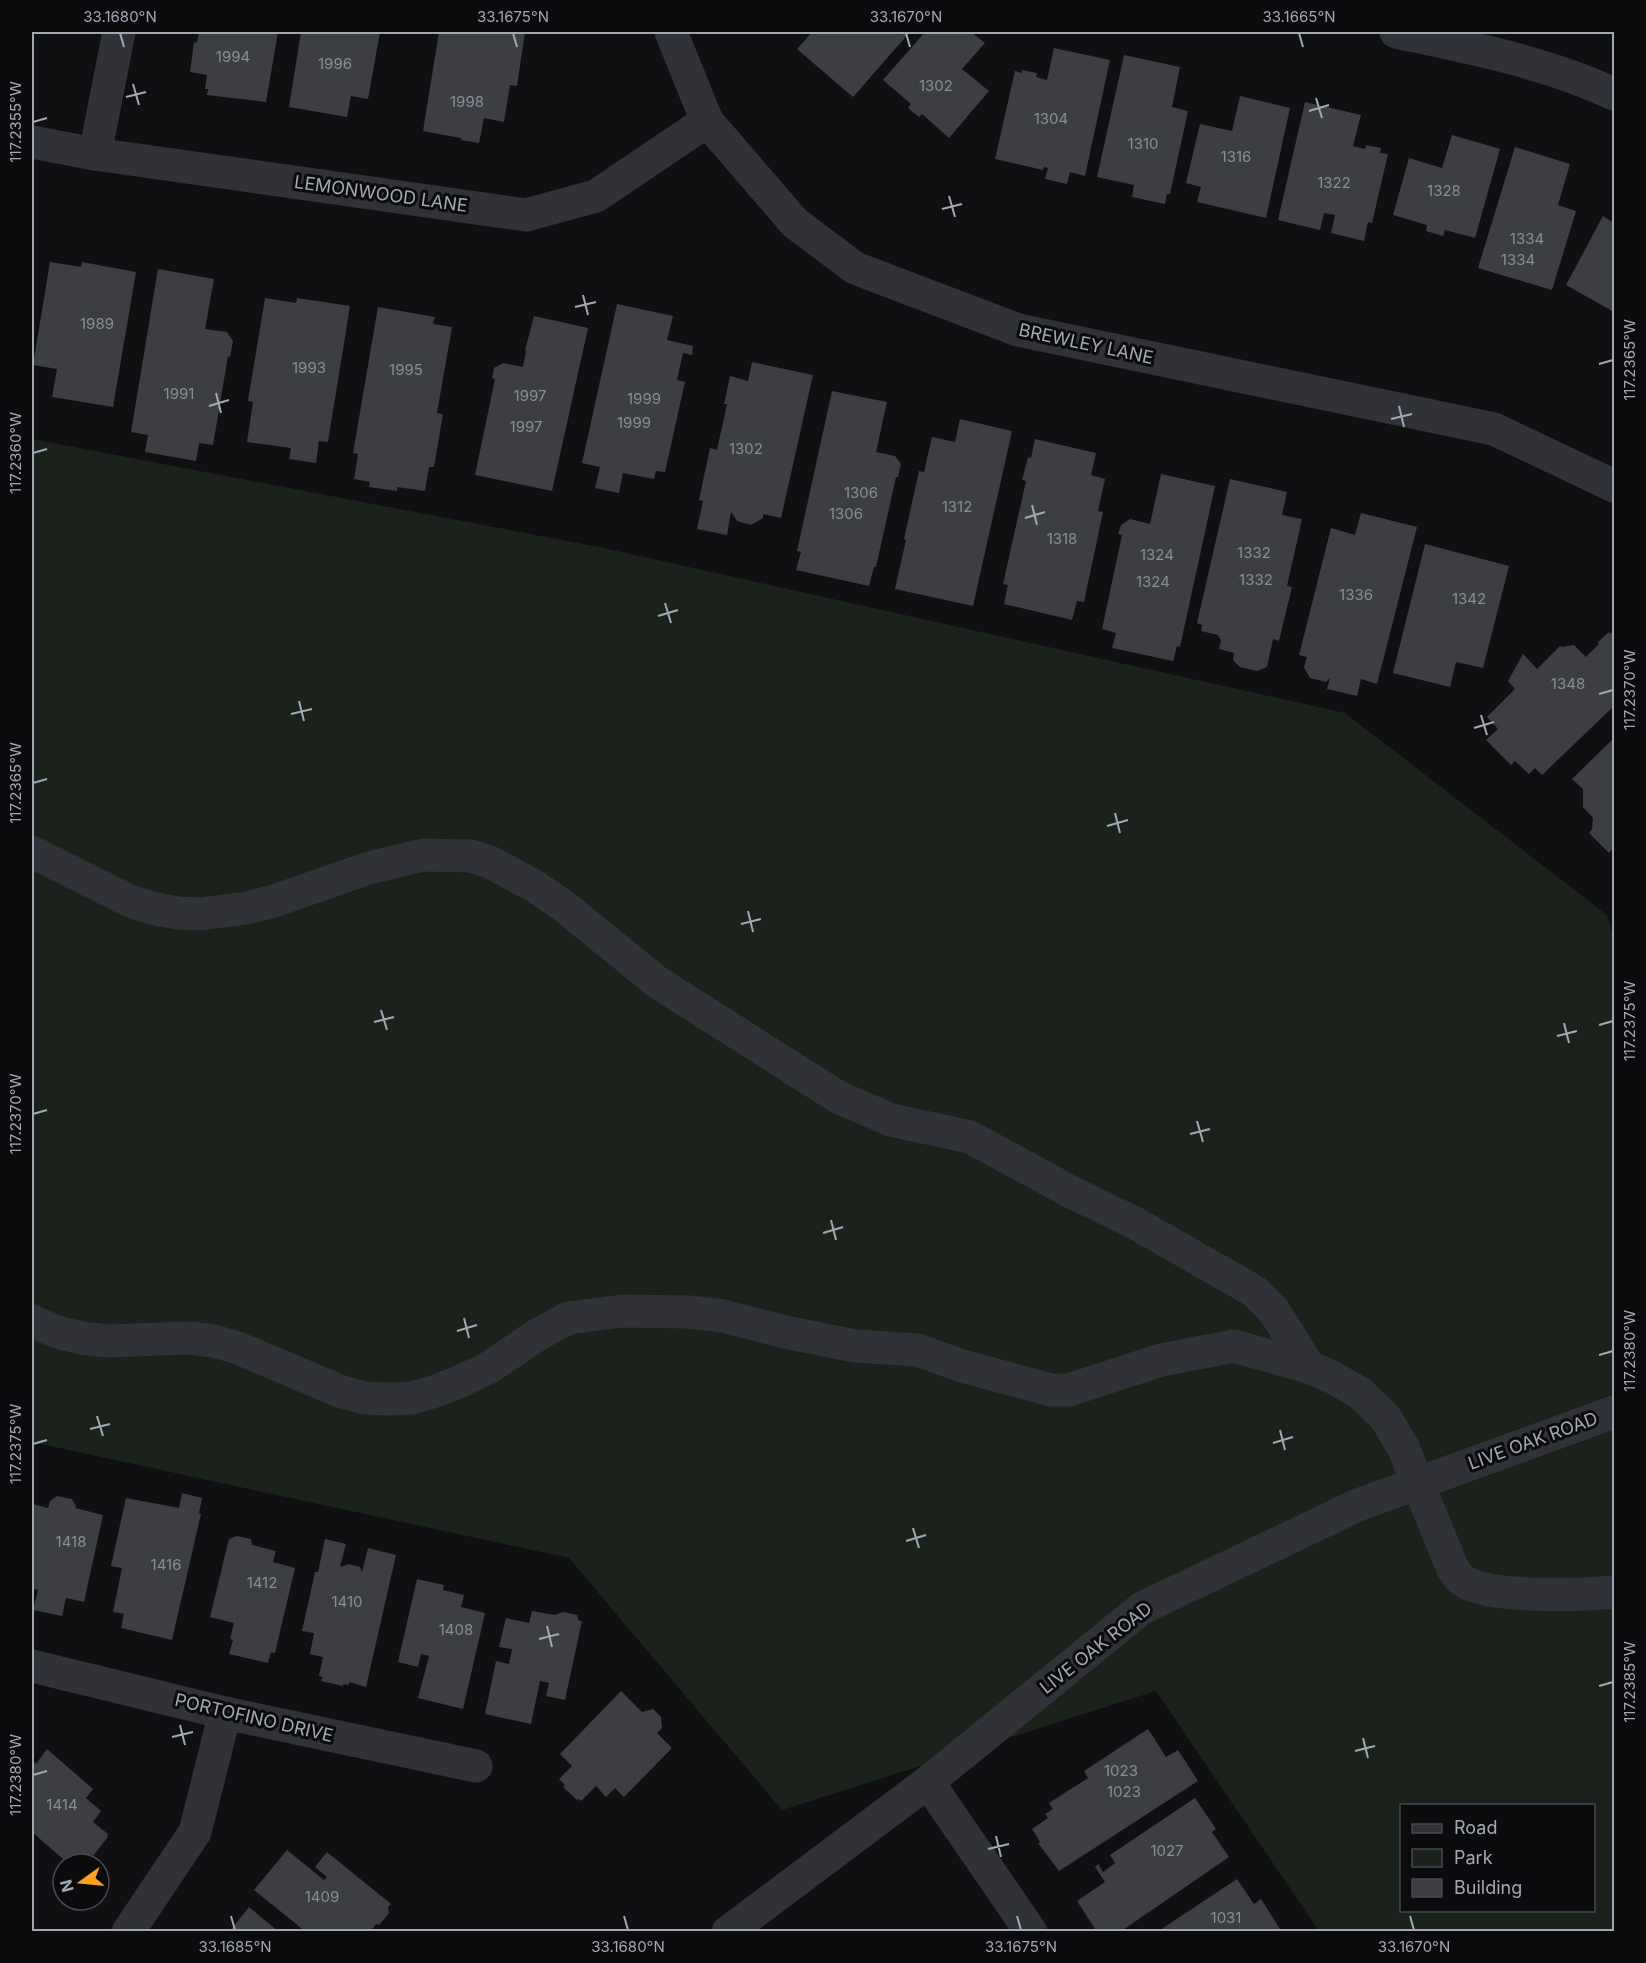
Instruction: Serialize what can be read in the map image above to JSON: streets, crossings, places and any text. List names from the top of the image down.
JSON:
{
  "streets": {
    "street": [
      "LEMONWOOD LANE",
      "BREWLEY LANE",
      "LIVE OAK ROAD",
      "PORTOFINO DRIVE"
    ]
  },
  "crossings": [
    ["LEMONWOOD LANE", "BREWLEY LANE"]
  ],
  "house_numbers": [
    "1994",
    "1996",
    "1302",
    "1998",
    "1304",
    "1310",
    "1316",
    "1322",
    "1328",
    "1334",
    "1334",
    "1989",
    "1993",
    "1995",
    "1991",
    "1997",
    "1999",
    "1999",
    "1997",
    "1302",
    "1306",
    "1312",
    "1306",
    "1318",
    "1332",
    "1324",
    "1332",
    "1324",
    "1336",
    "1342",
    "1348",
    "1418",
    "1416",
    "1412",
    "1410",
    "1408",
    "1023",
    "1023",
    "1414",
    "1027",
    "1409",
    "1031"
  ],
  "legend": ["Road", "Park", "Building"],
  "north": "left",
  "coordinates": [
    "33.1680°N",
    "33.1675°N",
    "33.1670°N",
    "33.1665°N",
    "117.2355°W",
    "117.2365°W",
    "117.2360°W",
    "117.2370°W",
    "117.2375°W",
    "117.2380°W",
    "117.2385°W",
    "33.1685°N"
  ]
}
